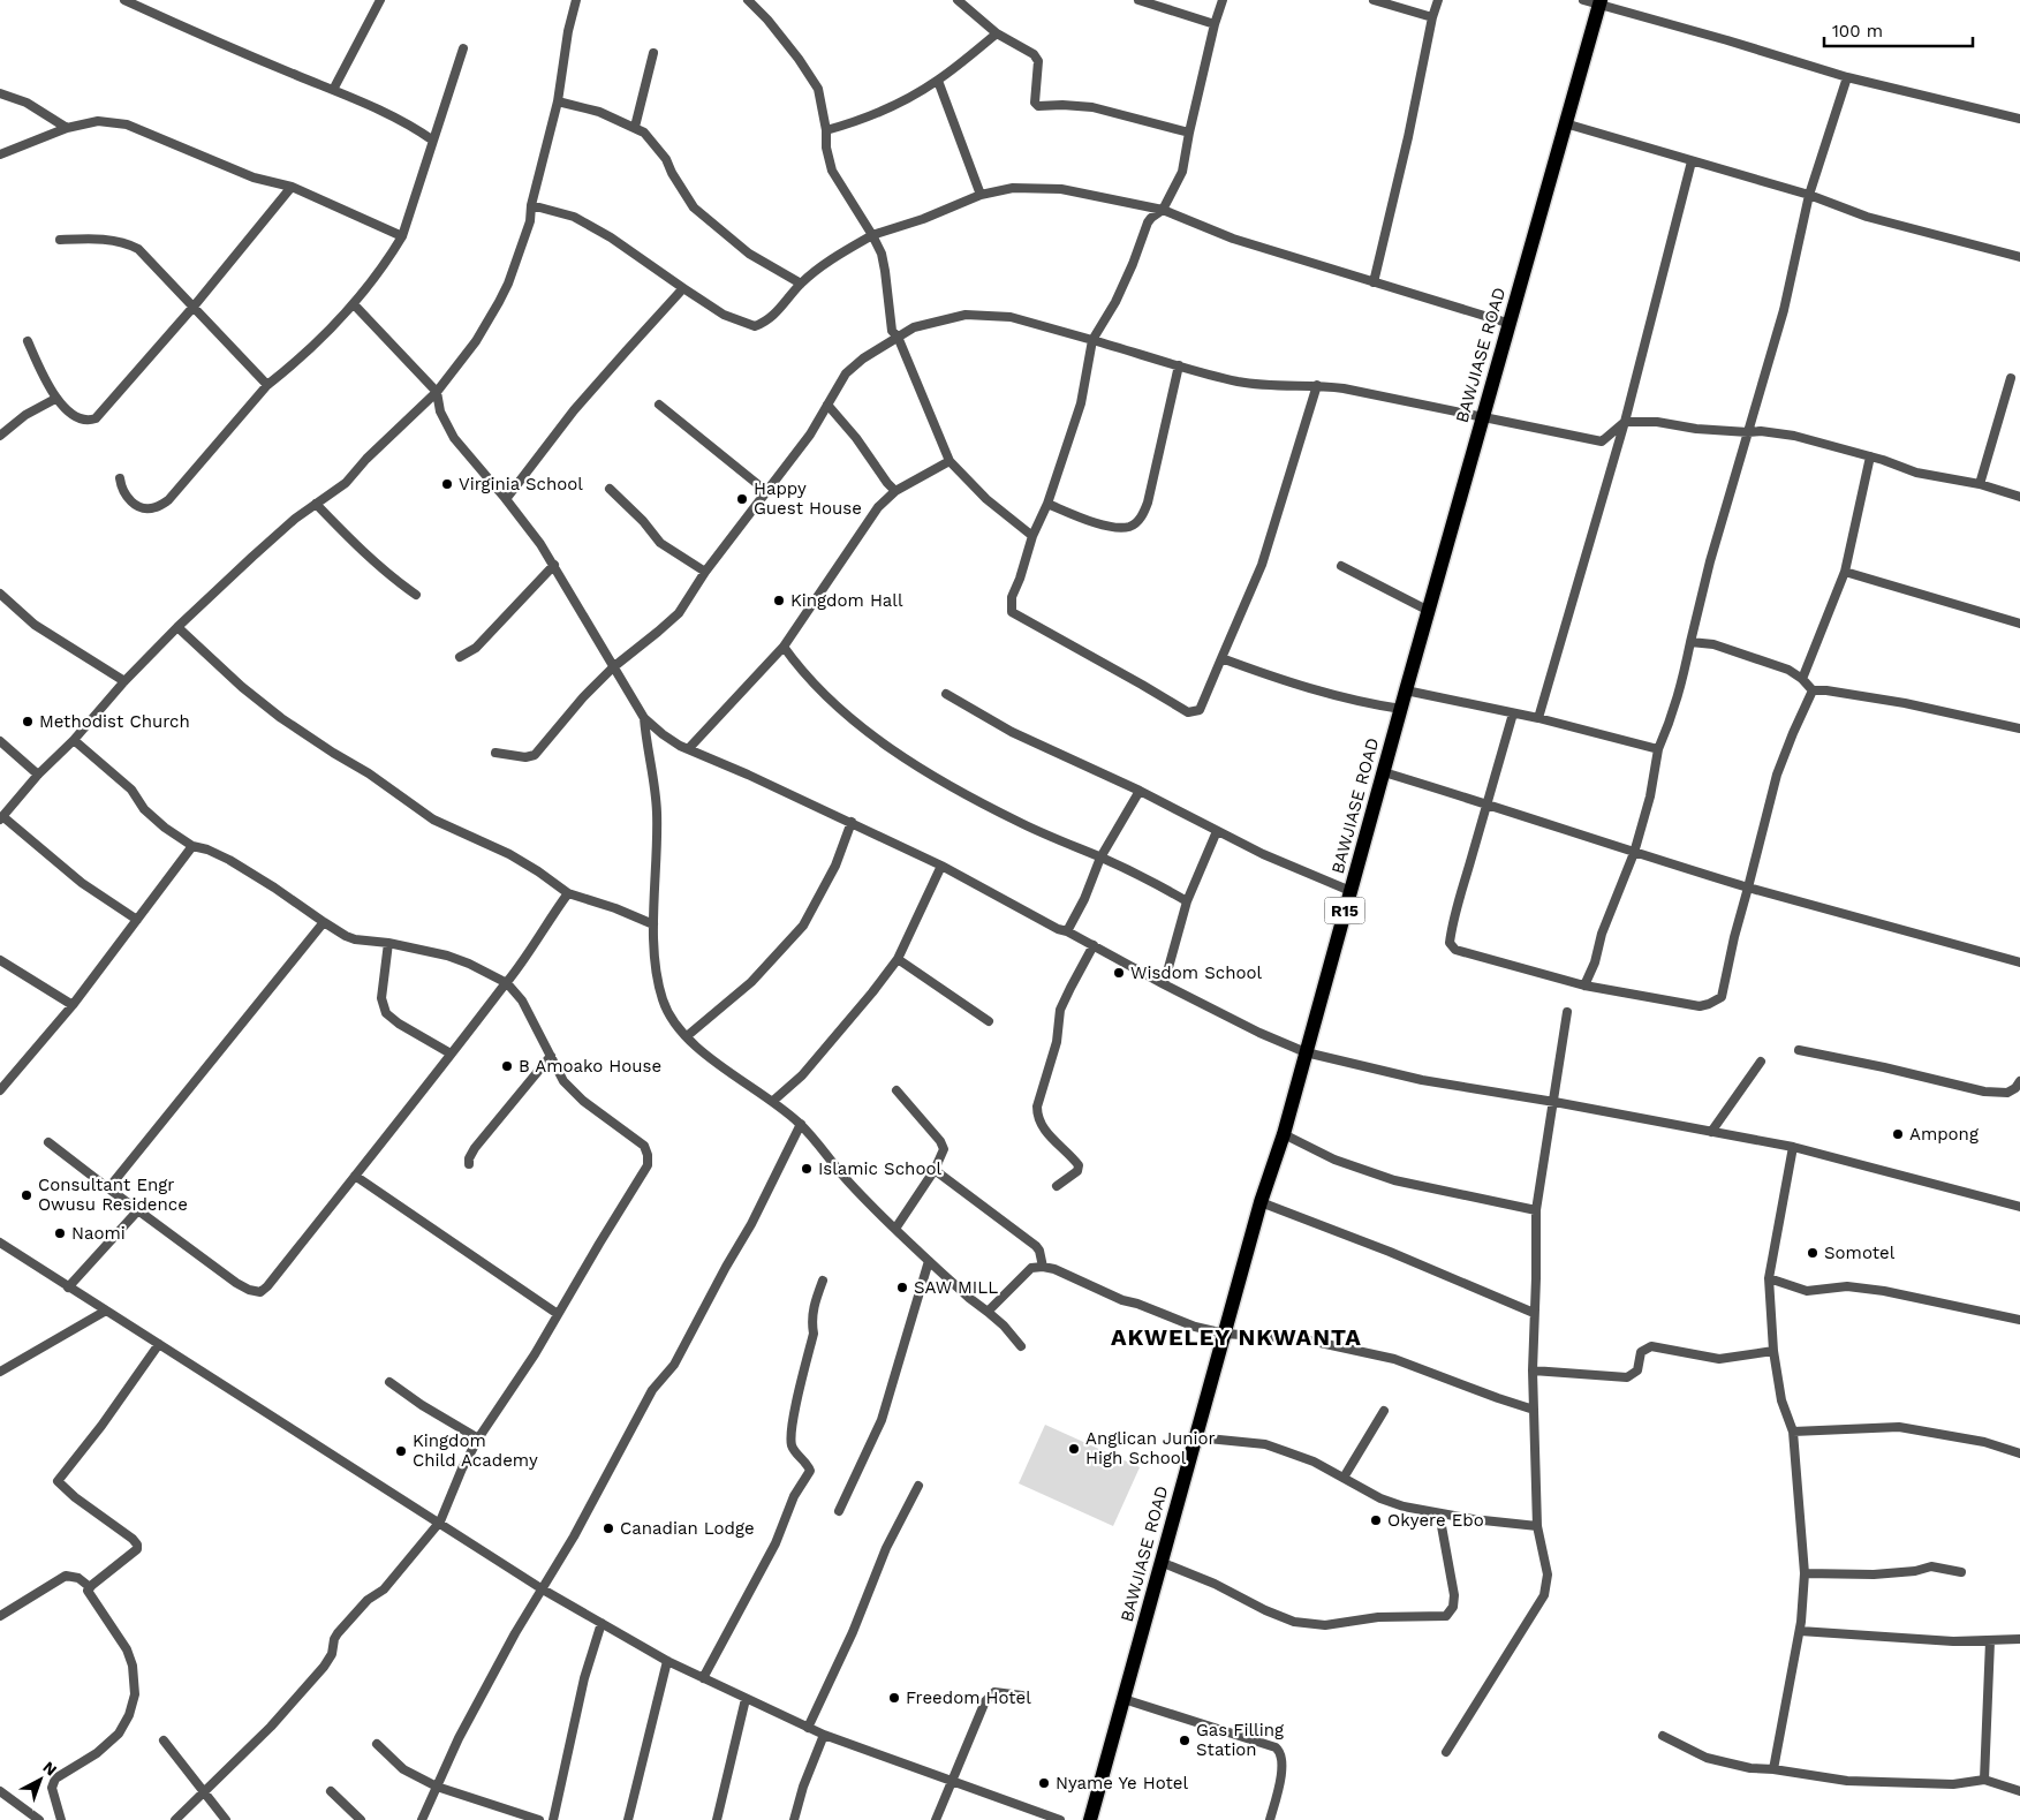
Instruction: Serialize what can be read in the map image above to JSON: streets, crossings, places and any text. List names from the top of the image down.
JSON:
{
  "streets": {
    "main road": ["BAWJIASE ROAD", "R15"]
  },
  "districts": ["AKWELEY NKWANTA"],
  "places": [
    "Virginia School",
    "Happy Guest House",
    "Kingdom Hall",
    "Methodist Church",
    "Wisdom School",
    "B Amoako House",
    "Ampong",
    "Islamic School",
    "Consultant Engr Owusu Residence",
    "Naomi",
    "Somotel",
    "SAW MILL",
    "Anglican Junior High School",
    "Kingdom Child Academy",
    "Okyere Ebo",
    "Canadian Lodge",
    "Freedom Hotel",
    "Gas Filling Station",
    "Nyame Ye Hotel"
  ],
  "scale_bar": "100 m",
  "north": "top right"
}
